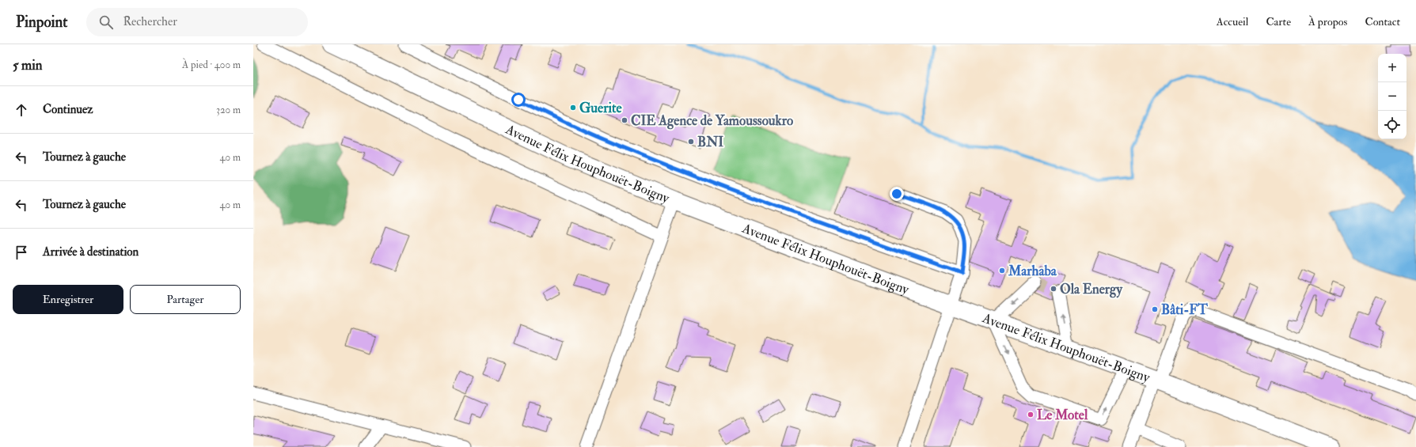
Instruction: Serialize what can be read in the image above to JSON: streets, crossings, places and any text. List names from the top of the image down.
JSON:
{
  "streets": {
    "highway": ["Avenue Félix Houphouët-Boigny"]
  },
  "places": [
    "Guerite",
    "CIE Agence de Yamoussoukro",
    "BNI",
    "Marhaba",
    "Ola Energy",
    "Bâti-FT",
    "Le Motel"
  ],
  "page": {
    "header": "Pinpoint",
    "search": "Rechercher",
    "nav": [
      "Accueil",
      "Carte",
      "À propos",
      "Contact"
    ],
    "heading": ["5 min", "À pied · 400 m"],
    "map_buttons": ["+", "−"],
    "list": [
      ["Continuez", "320 m"],
      ["Tournez à gauche", "40 m"],
      ["Tournez à gauche", "40 m"],
      "Arrivée à destination"
    ],
    "buttons": ["Enregistrer", "Partager"]
  }
}
